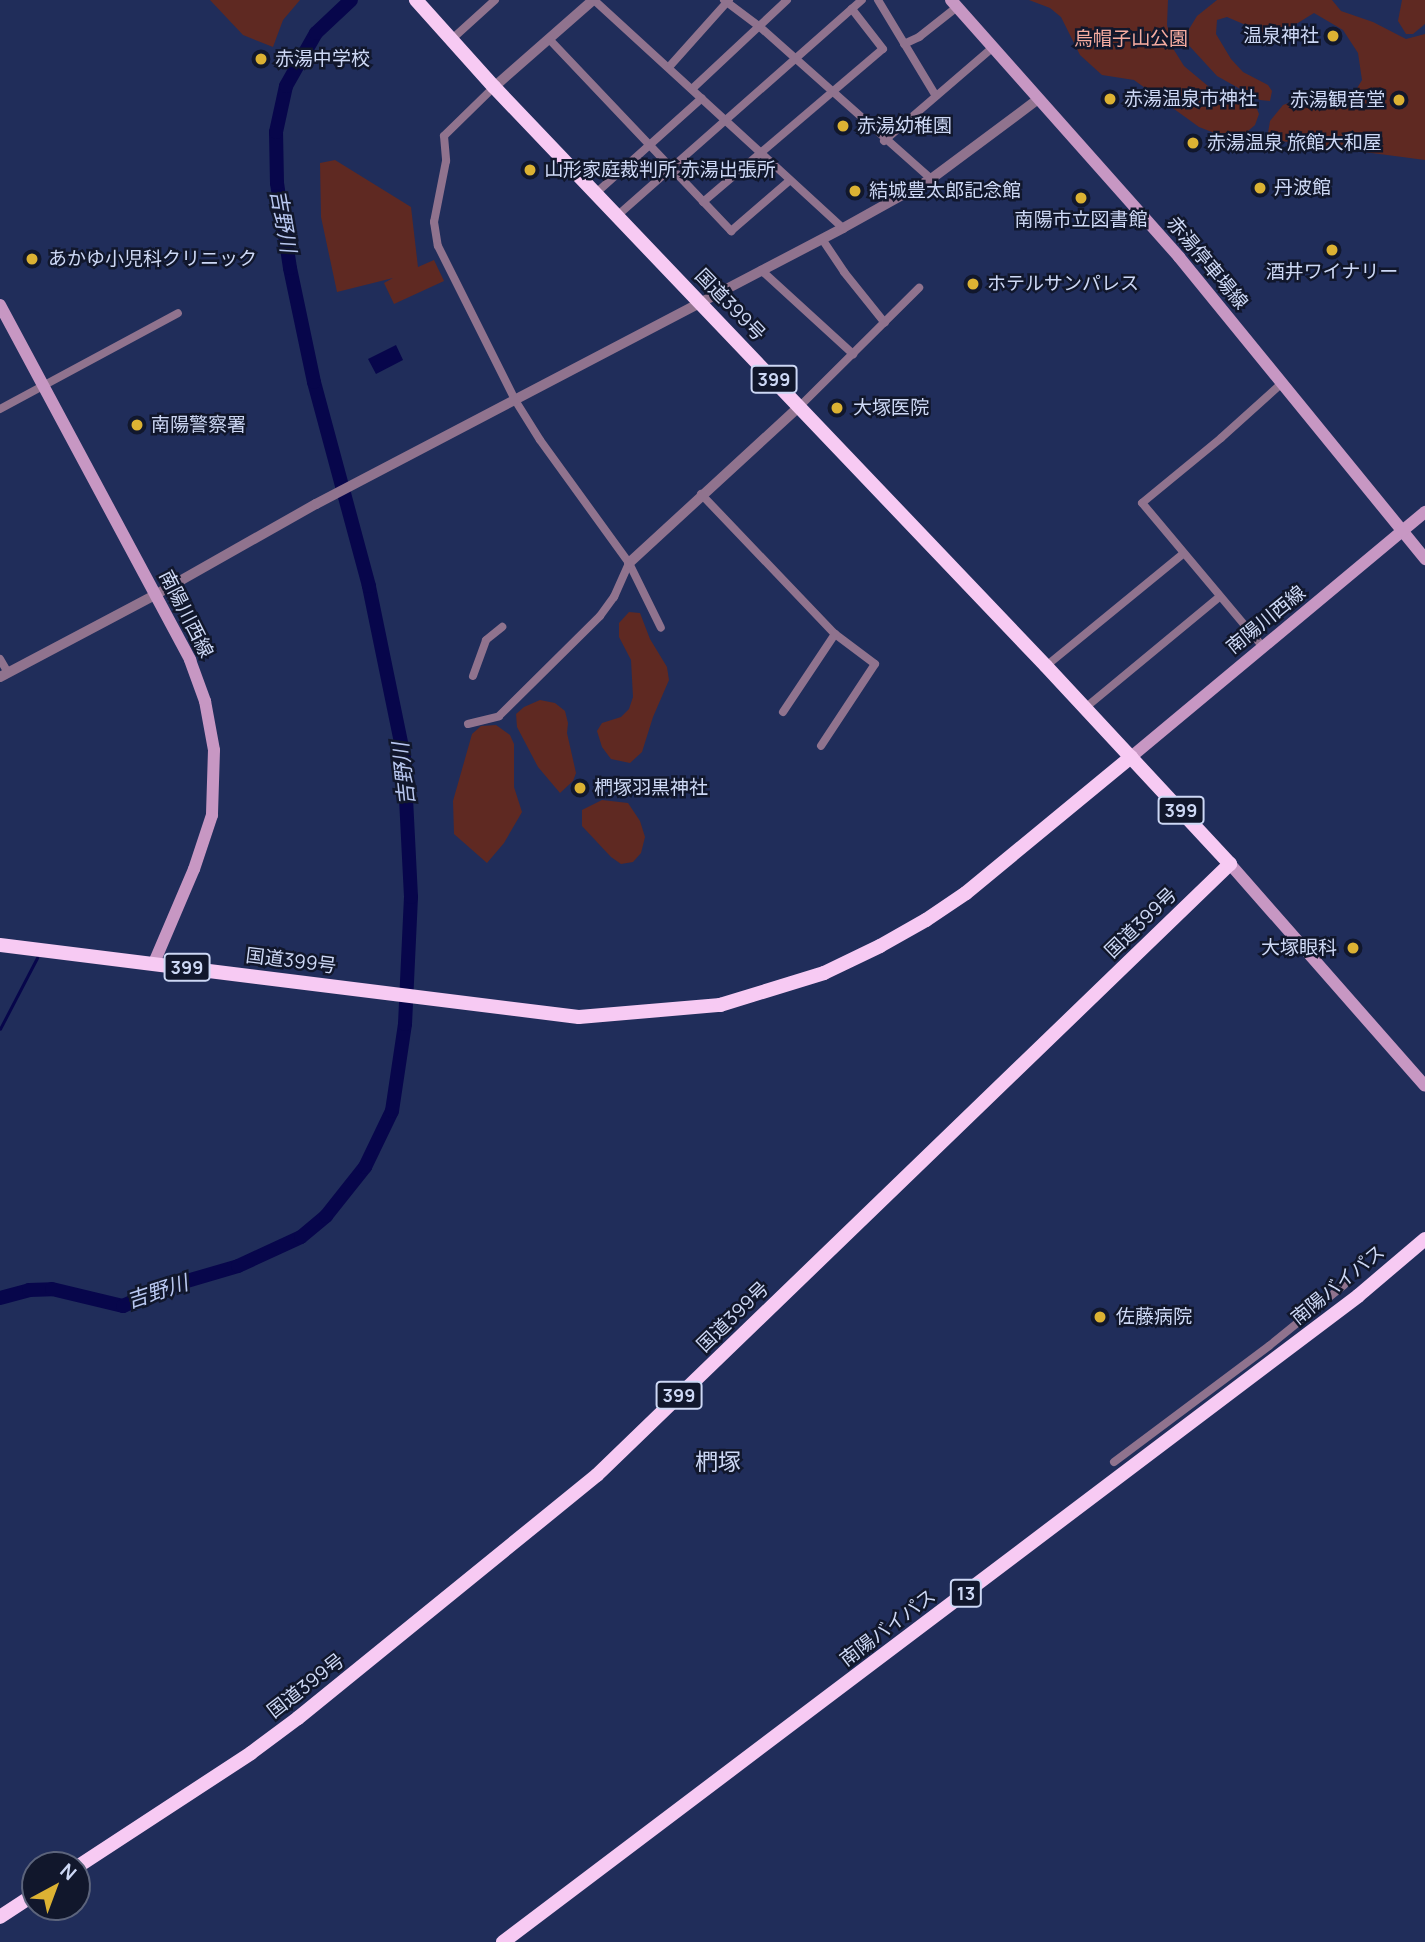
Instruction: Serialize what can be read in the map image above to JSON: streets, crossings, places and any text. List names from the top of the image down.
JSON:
{
  "streets": {
    "highway": [
      "国道399号",
      "399",
      "南陽バイパス",
      "13"
    ],
    "main road": ["赤湯停車場線", "南陽川西線"]
  },
  "crossings": [
    ["赤湯停車場線", "南陽川西線"],
    ["国道399号", "南陽川西線"]
  ],
  "districts": ["椚塚"],
  "water": ["吉野川"],
  "parks": ["烏帽子山公園"],
  "places": [
    "温泉神社",
    "赤湯中学校",
    "赤湯温泉市神社",
    "赤湯観音堂",
    "赤湯幼稚園",
    "赤湯温泉 旅館大和屋",
    "山形家庭裁判所 赤湯出張所",
    "丹波館",
    "結城豊太郎記念館",
    "南陽市立図書館",
    "酒井ワイナリー",
    "あかゆ小児科クリニック",
    "ホテルサンパレス",
    "大塚医院",
    "南陽警察署",
    "椚塚羽黒神社",
    "大塚眼科",
    "佐藤病院"
  ],
  "north": "top right"
}
